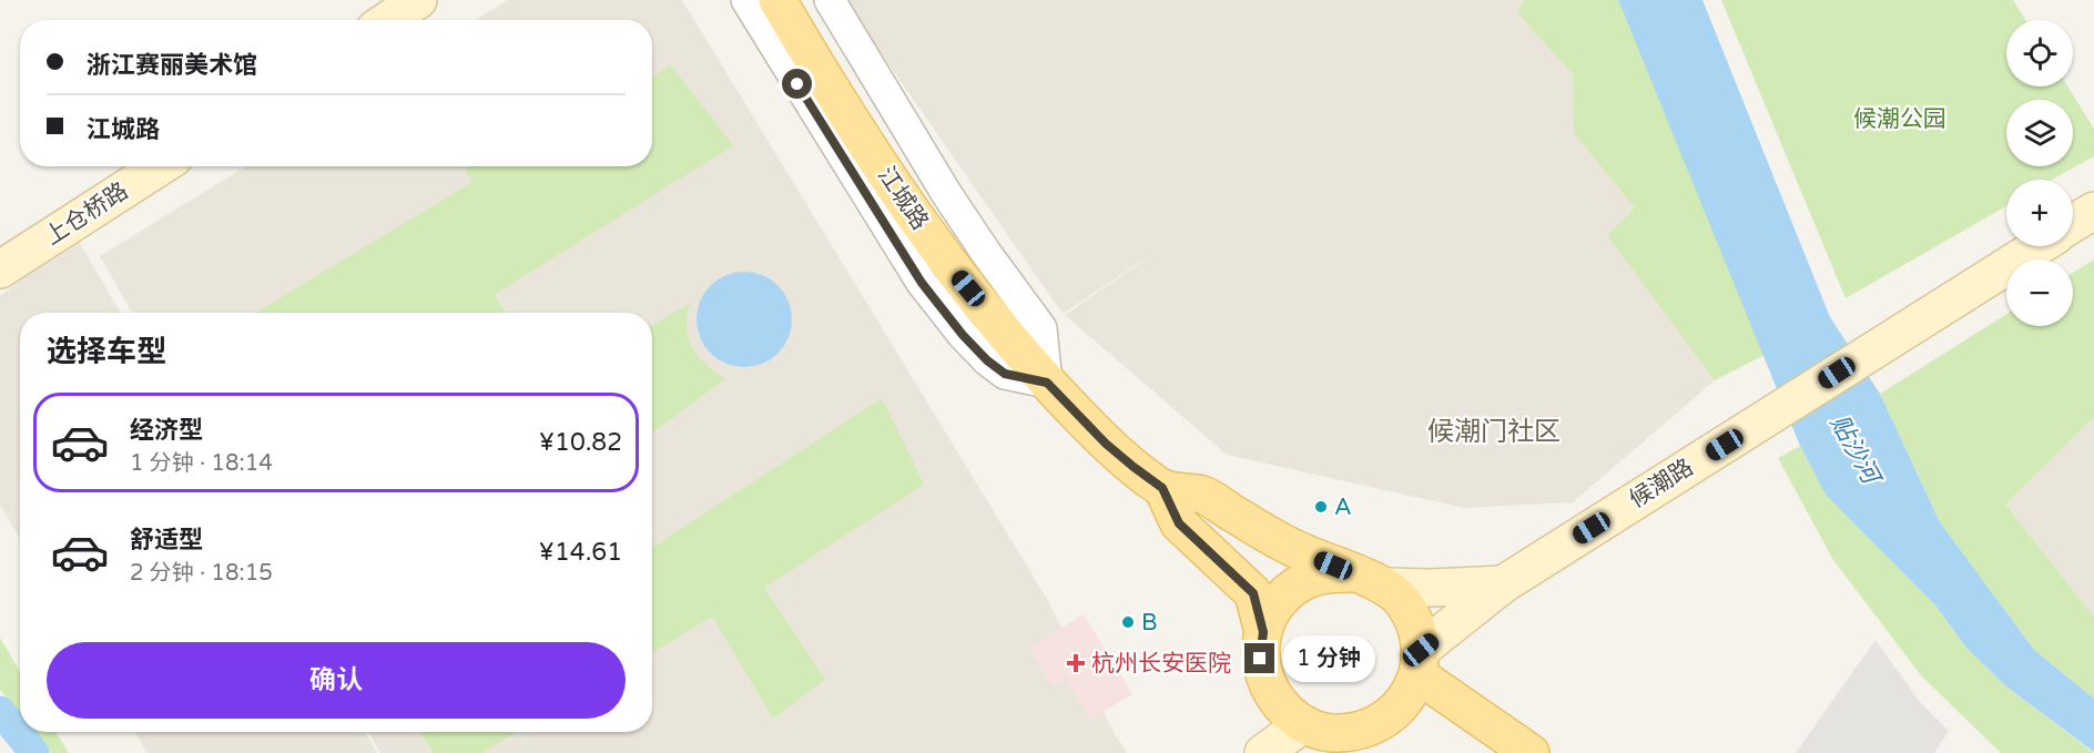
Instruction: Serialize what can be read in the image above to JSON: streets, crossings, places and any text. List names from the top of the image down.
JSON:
{
  "streets": {
    "main road": ["江城路"],
    "street": ["上仓桥路", "候潮路"]
  },
  "crossings": [
    ["江城路", "候潮路"]
  ],
  "districts": ["候潮门社区"],
  "water": ["贴沙河"],
  "parks": ["候潮公园"],
  "places": {
    "other": ["A", "B"],
    "health": ["杭州长安医院"]
  },
  "page": {
    "map_buttons": ["+", "−"],
    "banner": ["浙江赛丽美术馆", "江城路"],
    "heading": "选择车型",
    "list": [
      {
        "name": "经济型",
        "note": "1 分钟 · 18:14",
        "value": "¥10.82"
      },
      {
        "name": "舒适型",
        "note": "2 分钟 · 18:15",
        "value": "¥14.61"
      }
    ],
    "buttons": "确认",
    "bubble": "1 分钟"
  }
}
